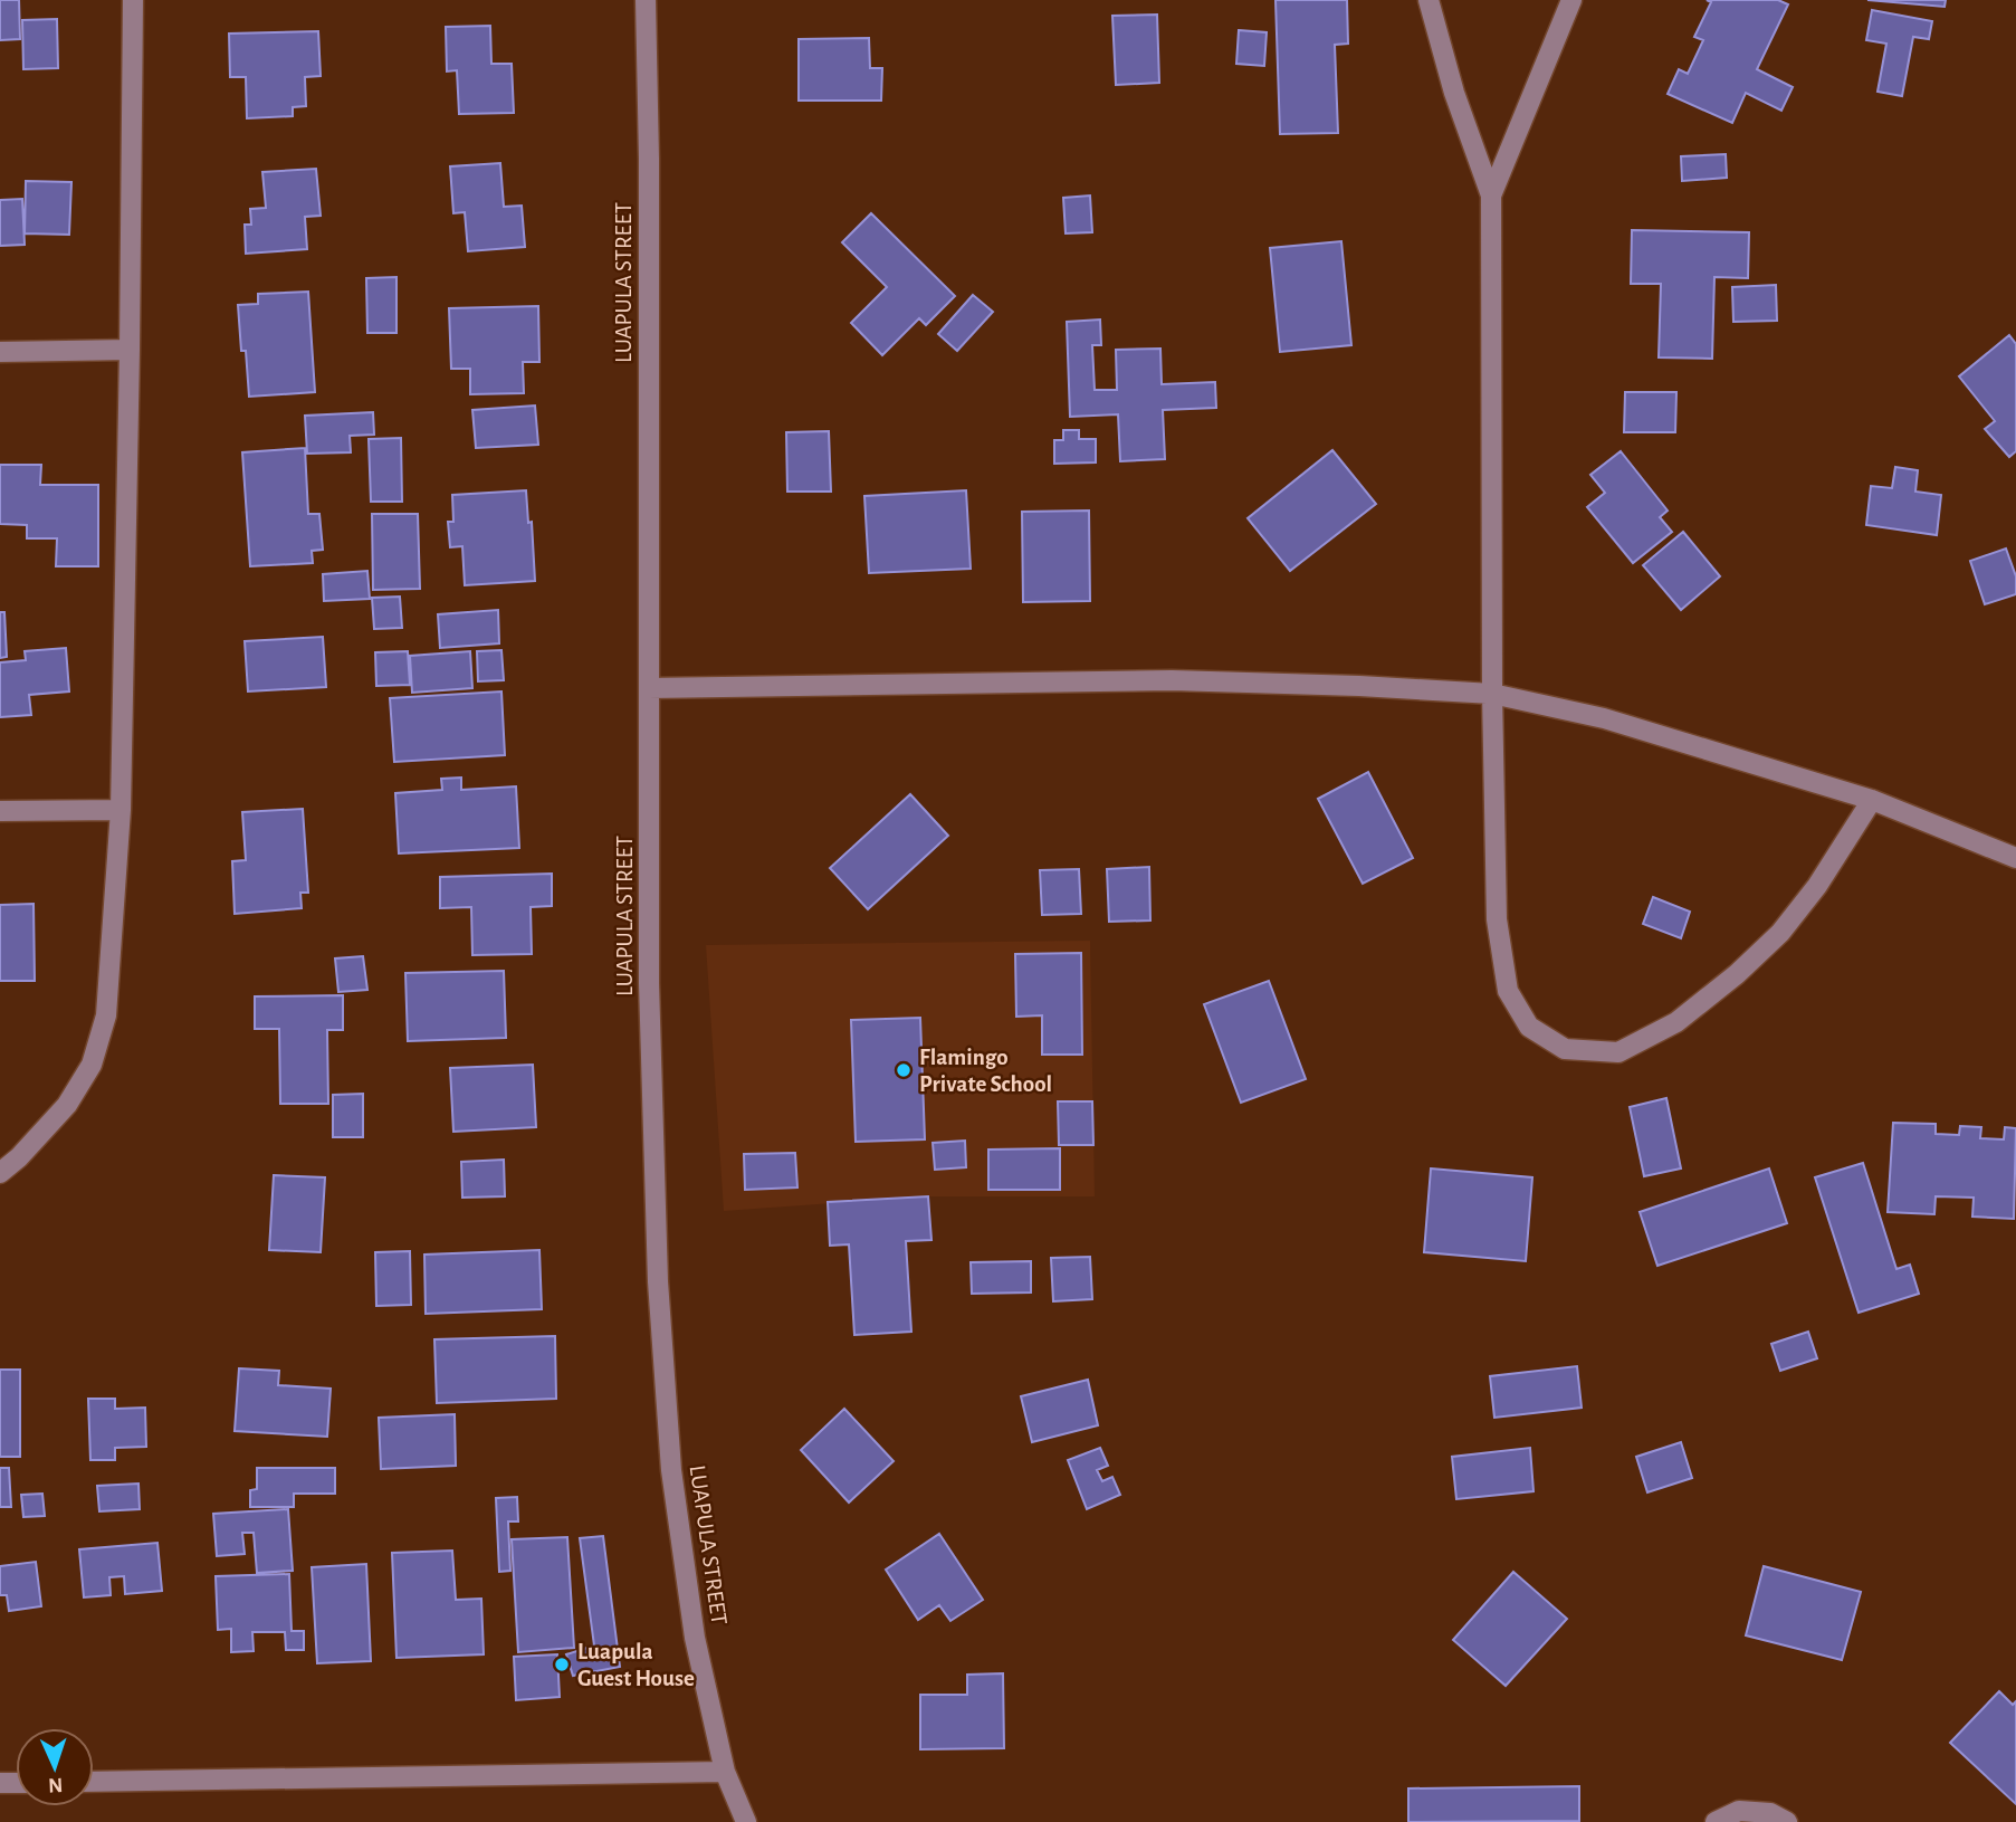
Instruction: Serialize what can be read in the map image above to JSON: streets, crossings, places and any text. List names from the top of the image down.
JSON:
{
  "streets": {
    "street": ["LUAPULA STREET"]
  },
  "places": ["Flamingo Private School", "Luapula Guest House"],
  "north": "bottom"
}
